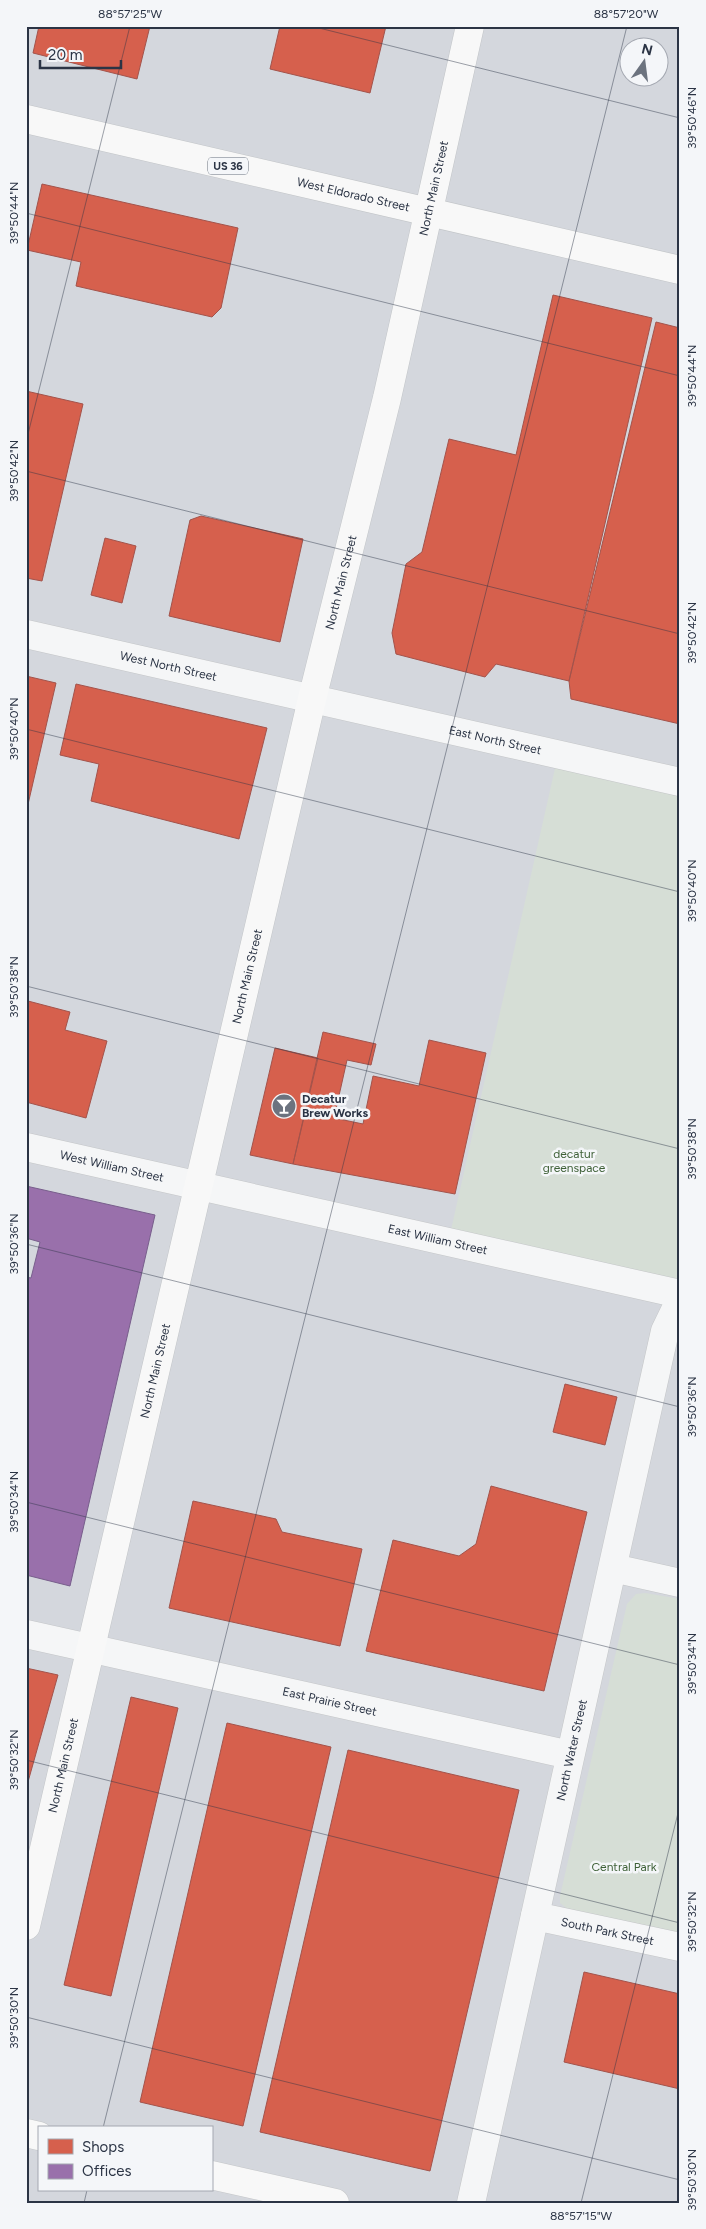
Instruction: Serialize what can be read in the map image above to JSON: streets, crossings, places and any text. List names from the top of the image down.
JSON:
{
  "streets": {
    "main road": ["US 36", "North Main Street", "West Eldorado Street"],
    "street": [
      "West North Street",
      "East North Street",
      "West William Street",
      "East William Street",
      "East Prairie Street",
      "North Water Street",
      "South Park Street"
    ]
  },
  "crossings": [
    ["North Main Street", "West Eldorado Street"],
    ["North Main Street", "West North Street"],
    ["North Main Street", "East North Street"],
    ["North Main Street", "West William Street"],
    ["North Main Street", "East William Street"],
    ["North Main Street", "East Prairie Street"],
    ["West North Street", "East North Street"],
    ["West William Street", "East William Street"],
    ["East Prairie Street", "North Water Street"],
    ["North Water Street", "South Park Street"]
  ],
  "parks": ["decatur greenspace", "Central Park"],
  "places": {
    "bar": ["Decatur Brew Works"]
  },
  "legend": ["Shops", "Offices"],
  "scale_bar": "20 m",
  "north": "top",
  "coordinates": [
    "88°57'25\"W",
    "88°57'20\"W",
    "39°50'46\"N",
    "39°50'44\"N",
    "39°50'42\"N",
    "39°50'40\"N",
    "39°50'38\"N",
    "39°50'36\"N",
    "39°50'34\"N",
    "39°50'32\"N",
    "39°50'30\"N",
    "88°57'15\"W"
  ]
}
